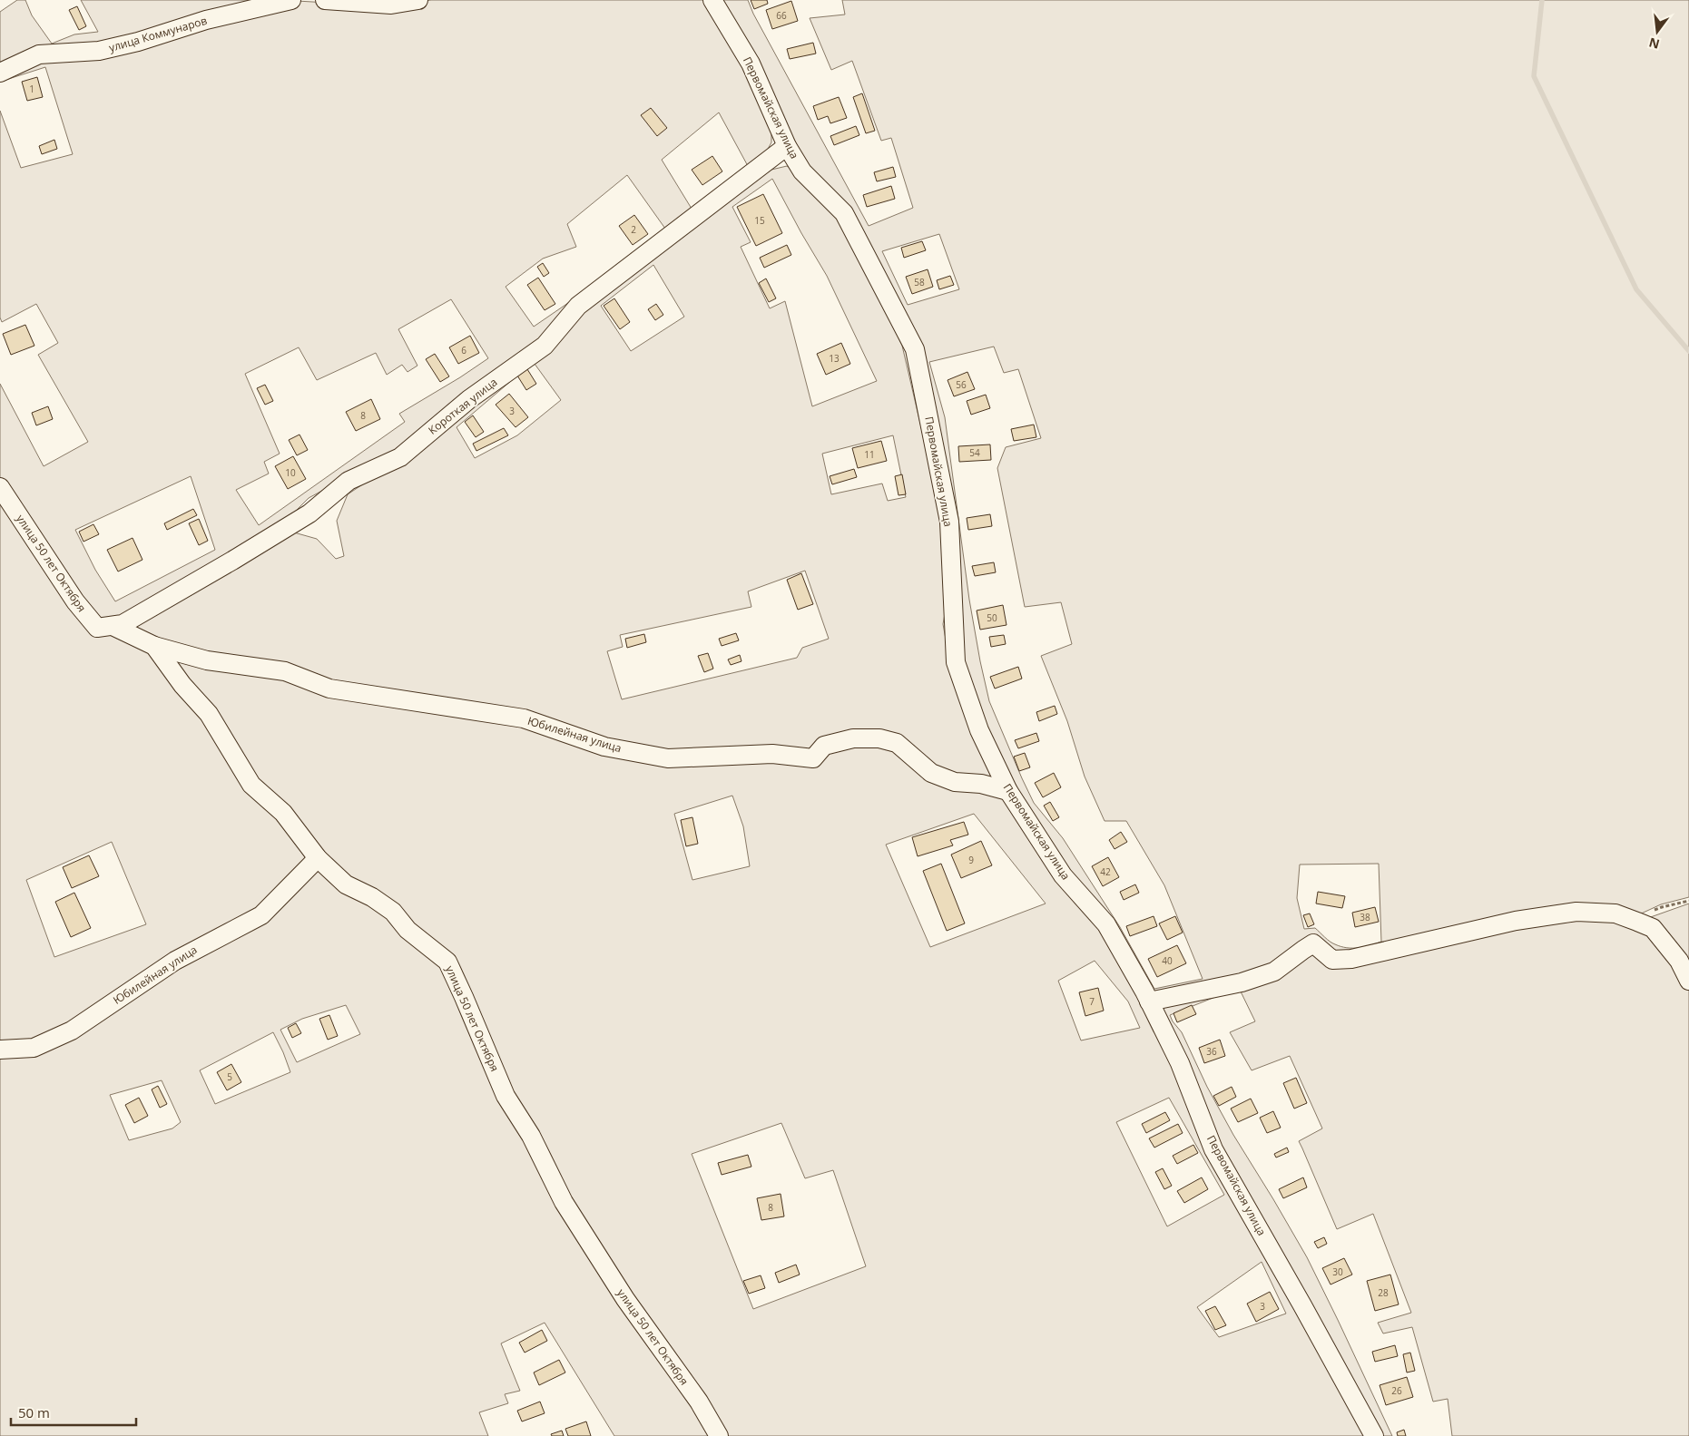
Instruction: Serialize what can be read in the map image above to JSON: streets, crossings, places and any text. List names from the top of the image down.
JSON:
{
  "streets": {
    "street": [
      "улица Коммунаров",
      "Первомайская улица",
      "Короткая улица",
      "улица 50 лет Октября",
      "Юбилейная улица"
    ]
  },
  "crossings": [
    ["Первомайская улица", "Короткая улица"],
    ["Первомайская улица", "Юбилейная улица"],
    ["Короткая улица", "улица 50 лет Октября"],
    ["улица 50 лет Октября", "Юбилейная улица"]
  ],
  "house_numbers": [
    "66",
    "1",
    "15",
    "2",
    "58",
    "6",
    "13",
    "56",
    "3",
    "8",
    "54",
    "11",
    "10",
    "50",
    "9",
    "42",
    "38",
    "40",
    "7",
    "36",
    "5",
    "8",
    "30",
    "28",
    "3",
    "26"
  ],
  "scale_bar": "50 m",
  "north": "bottom"
}
